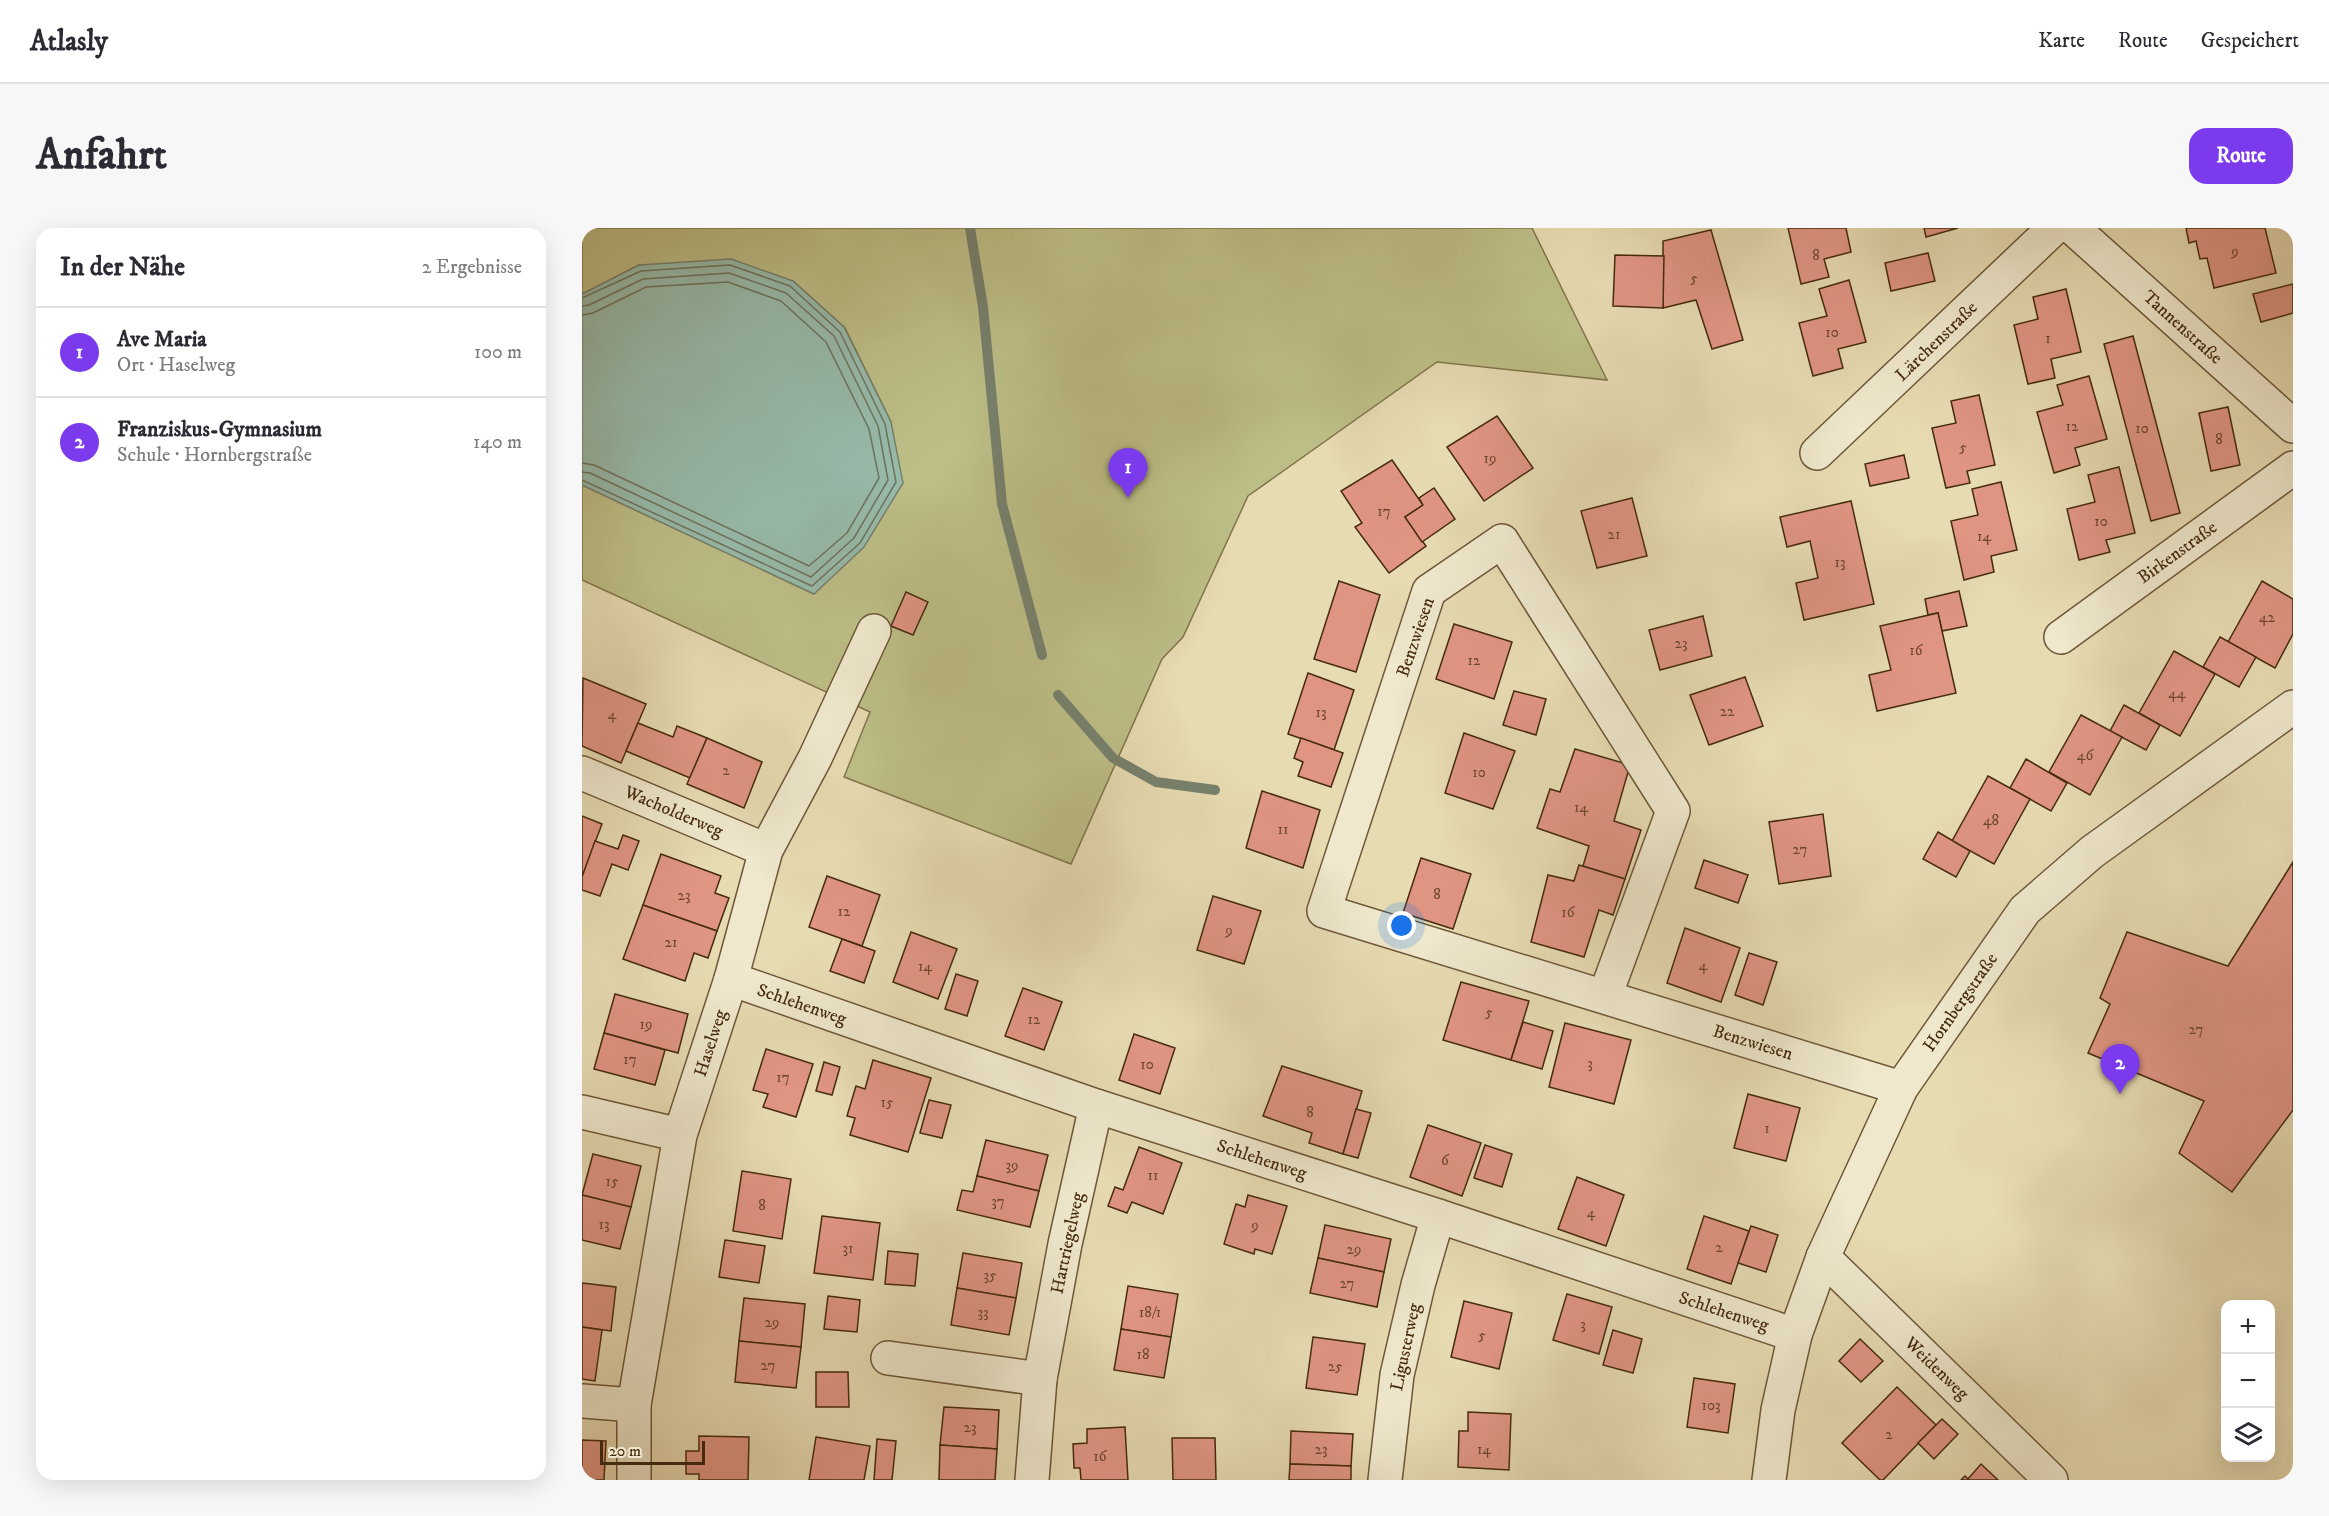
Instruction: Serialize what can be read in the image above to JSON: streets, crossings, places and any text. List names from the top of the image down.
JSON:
{
  "streets": {
    "street": [
      "Tannenstraße",
      "Lärchenstraße",
      "Birkenstraße",
      "Benzwiesen",
      "Wacholderweg",
      "Hornbergstraße",
      "Schlehenweg",
      "Haselweg",
      "Hartriegelweg",
      "Ligusterweg",
      "Weidenweg"
    ]
  },
  "crossings": [
    ["Benzwiesen", "Hornbergstraße"],
    ["Wacholderweg", "Haselweg"],
    ["Hornbergstraße", "Schlehenweg"],
    ["Hornbergstraße", "Weidenweg"],
    ["Schlehenweg", "Haselweg"],
    ["Schlehenweg", "Hartriegelweg"],
    ["Schlehenweg", "Ligusterweg"]
  ],
  "house_numbers": [
    "9",
    "8",
    "5",
    "10",
    "1",
    "12",
    "10",
    "8",
    "5",
    "19",
    "17",
    "10",
    "21",
    "14",
    "13",
    "42",
    "23",
    "16",
    "12",
    "44",
    "22",
    "13",
    "4",
    "46",
    "2",
    "10",
    "14",
    "48",
    "11",
    "27",
    "8",
    "23",
    "12",
    "16",
    "9",
    "21",
    "4",
    "14",
    "5",
    "12",
    "19",
    "27",
    "17",
    "3",
    "10",
    "17",
    "15",
    "8",
    "1",
    "6",
    "39",
    "11",
    "15",
    "37",
    "8",
    "4",
    "13",
    "9",
    "2",
    "31",
    "29",
    "35",
    "27",
    "33",
    "18/1",
    "29",
    "3",
    "5",
    "18",
    "27",
    "25",
    "103",
    "23",
    "2",
    "23",
    "14",
    "16"
  ],
  "scale_bar": "20 m",
  "page": {
    "header": "Atlasly",
    "nav": ["Karte", "Route", "Gespeichert"],
    "buttons": "Route",
    "title": "Anfahrt",
    "heading": ["In der Nähe", "2 Ergebnisse"],
    "list": [
      {
        "mark": "1",
        "name": "Ave Maria",
        "note": "Ort · Haselweg",
        "value": "100 m"
      },
      {
        "mark": "2",
        "name": "Franziskus-Gymnasium",
        "note": "Schule · Hornbergstraße",
        "value": "140 m"
      }
    ],
    "pins": ["1", "2"],
    "map_buttons": ["+", "−"],
    "scale": "20 m"
  }
}
